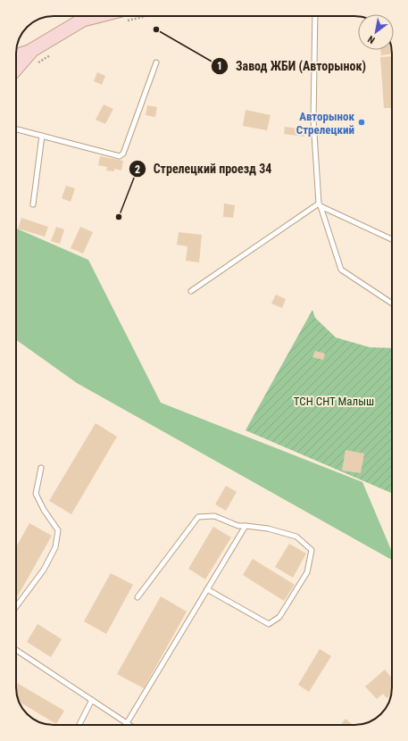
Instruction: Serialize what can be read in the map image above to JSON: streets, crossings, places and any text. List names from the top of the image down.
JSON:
{
  "parks": ["ТСН СНТ Малыш"],
  "places": ["Завод ЖБИ (Авторынок)", "Авторынок Стрелецкий", "Стрелецкий проезд 34"],
  "north": "bottom left"
}
